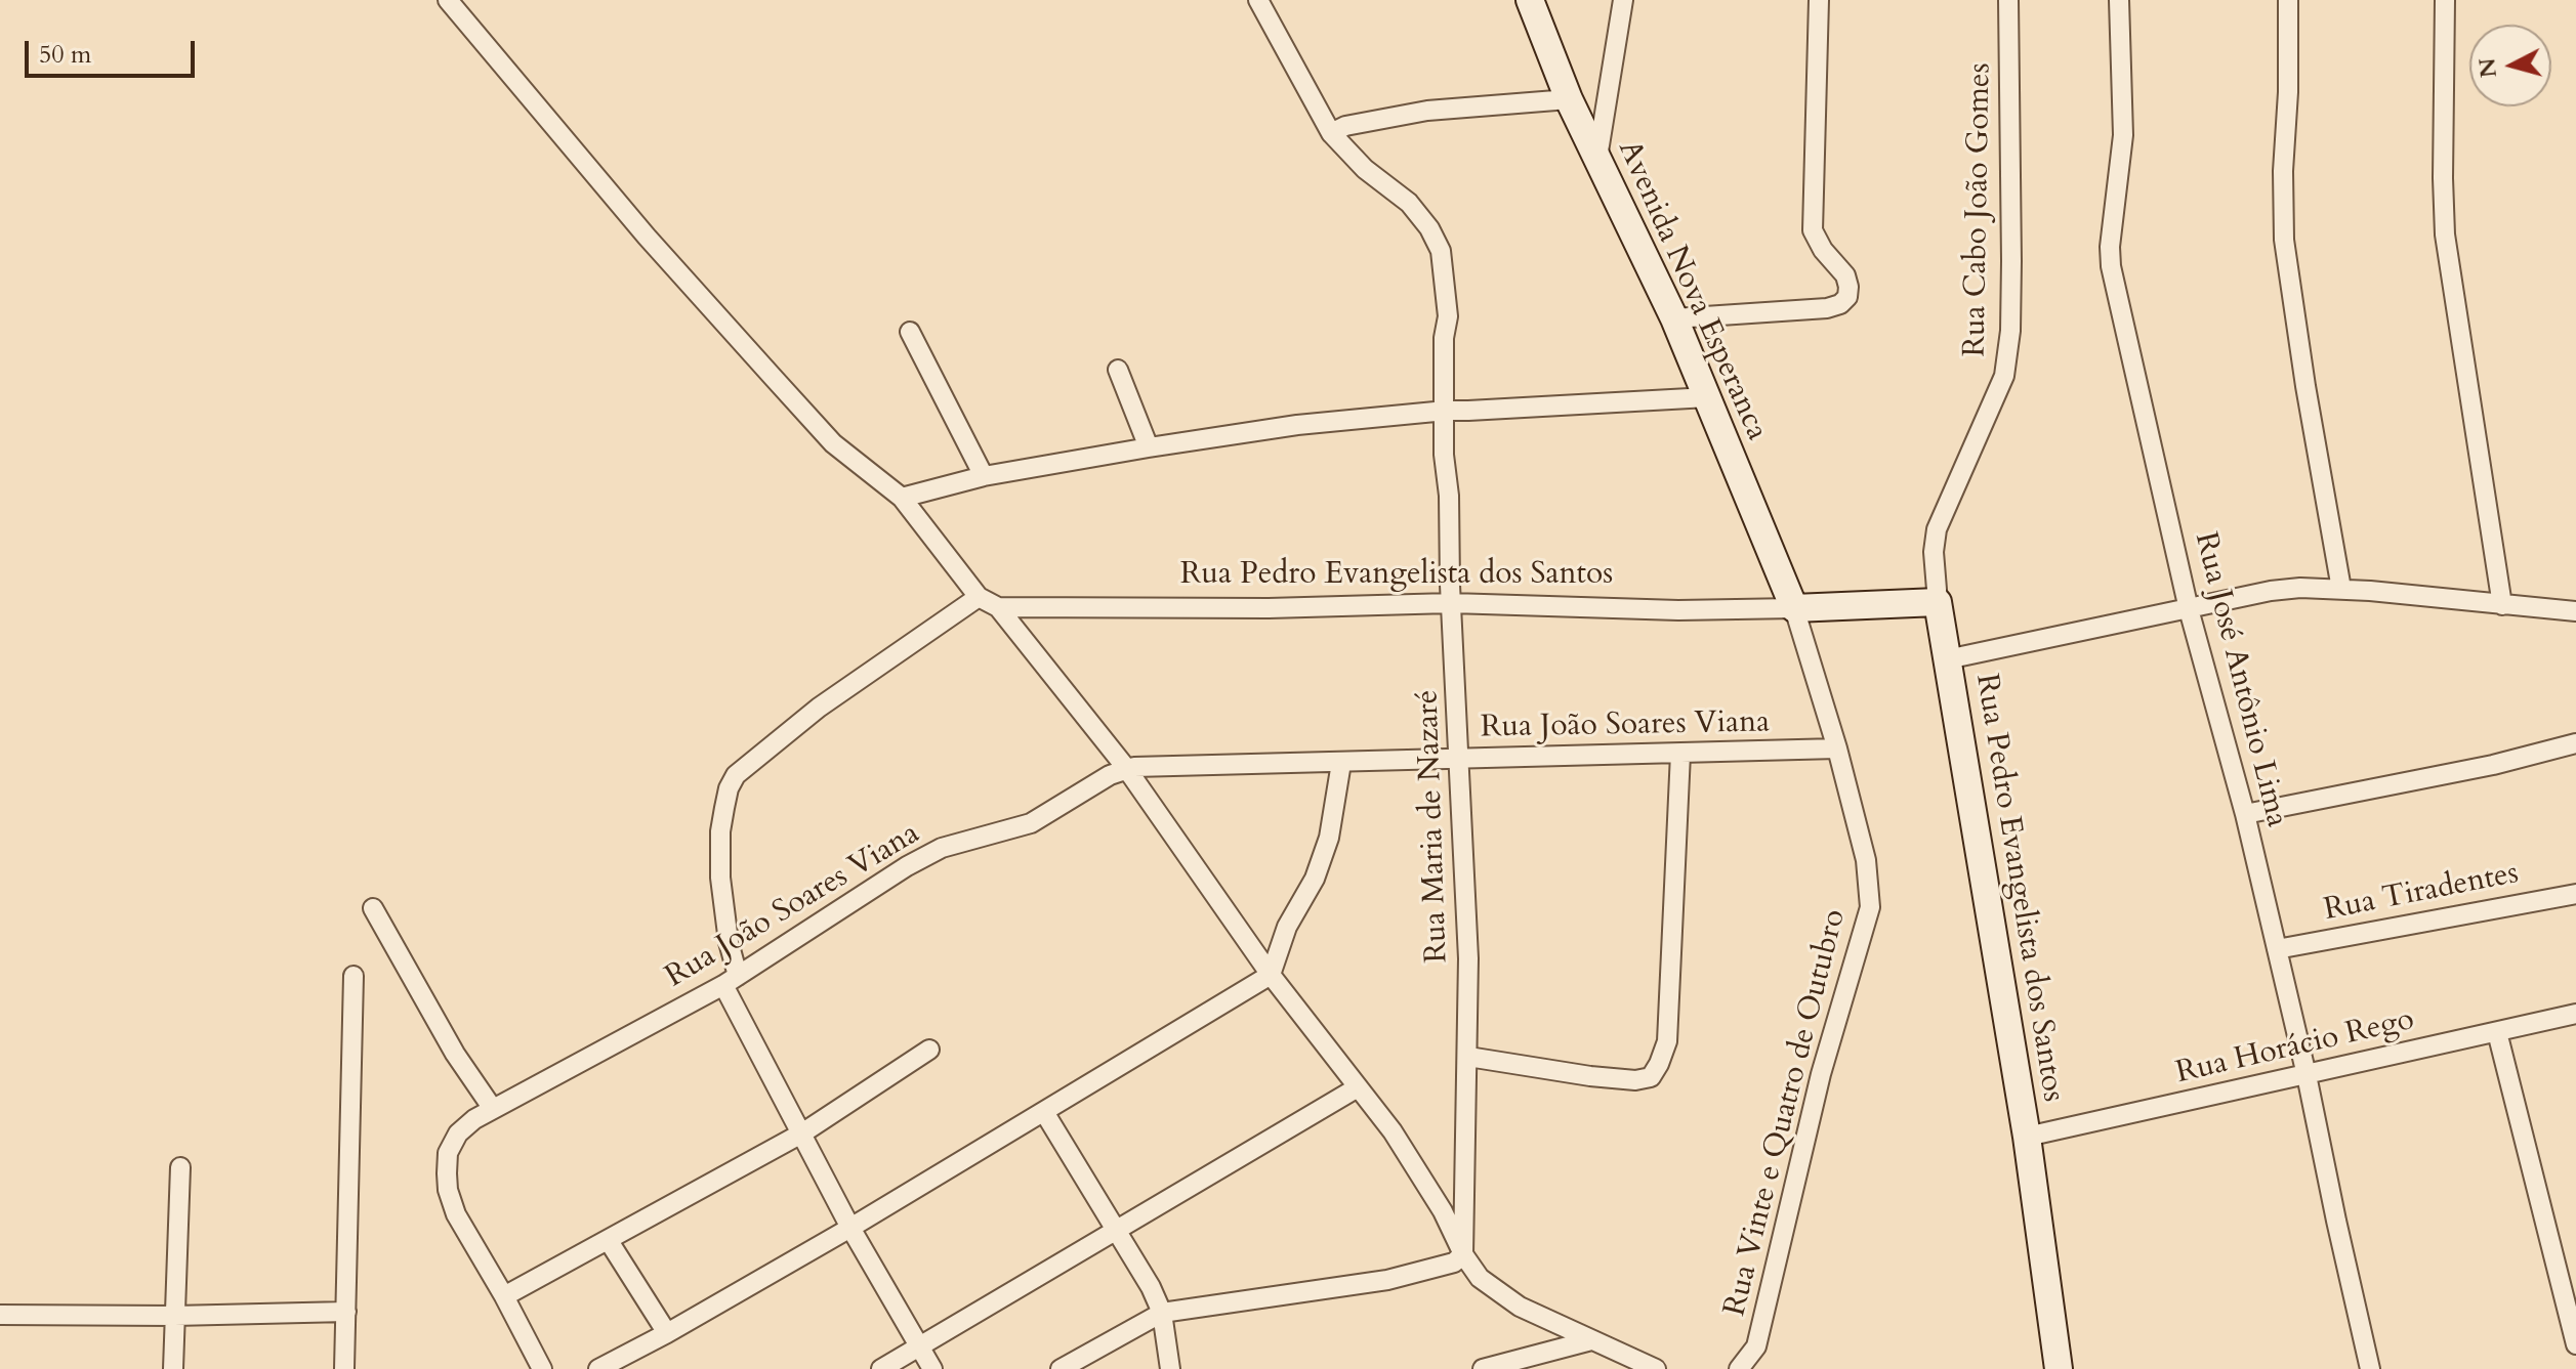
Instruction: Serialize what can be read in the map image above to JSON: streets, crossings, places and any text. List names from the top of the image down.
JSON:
{
  "streets": {
    "main road": ["Avenida Nova Esperanca", "Rua Pedro Evangelista dos Santos"],
    "street": [
      "Rua Cabo João Gomes",
      "Rua José Antônio Lima",
      "Rua João Soares Viana",
      "Rua Maria de Nazaré",
      "Rua Tiradentes",
      "Rua Horácio Rego",
      "Rua Vinte e Quatro de Outubro"
    ]
  },
  "crossings": [
    ["Rua Cabo João Gomes", "Rua Pedro Evangelista dos Santos"],
    ["Avenida Nova Esperanca", "Rua Pedro Evangelista dos Santos"],
    ["Avenida Nova Esperanca", "Rua Vinte e Quatro de Outubro"],
    ["Rua Pedro Evangelista dos Santos", "Rua Maria de Nazaré"],
    ["Rua Pedro Evangelista dos Santos", "Rua Horácio Rego"],
    ["Rua Pedro Evangelista dos Santos", "Rua Vinte e Quatro de Outubro"],
    ["Rua José Antônio Lima", "Rua Tiradentes"],
    ["Rua José Antônio Lima", "Rua Horácio Rego"],
    ["Rua João Soares Viana", "Rua Maria de Nazaré"],
    ["Rua João Soares Viana", "Rua Vinte e Quatro de Outubro"]
  ],
  "scale_bar": "50 m",
  "north": "left"
}
